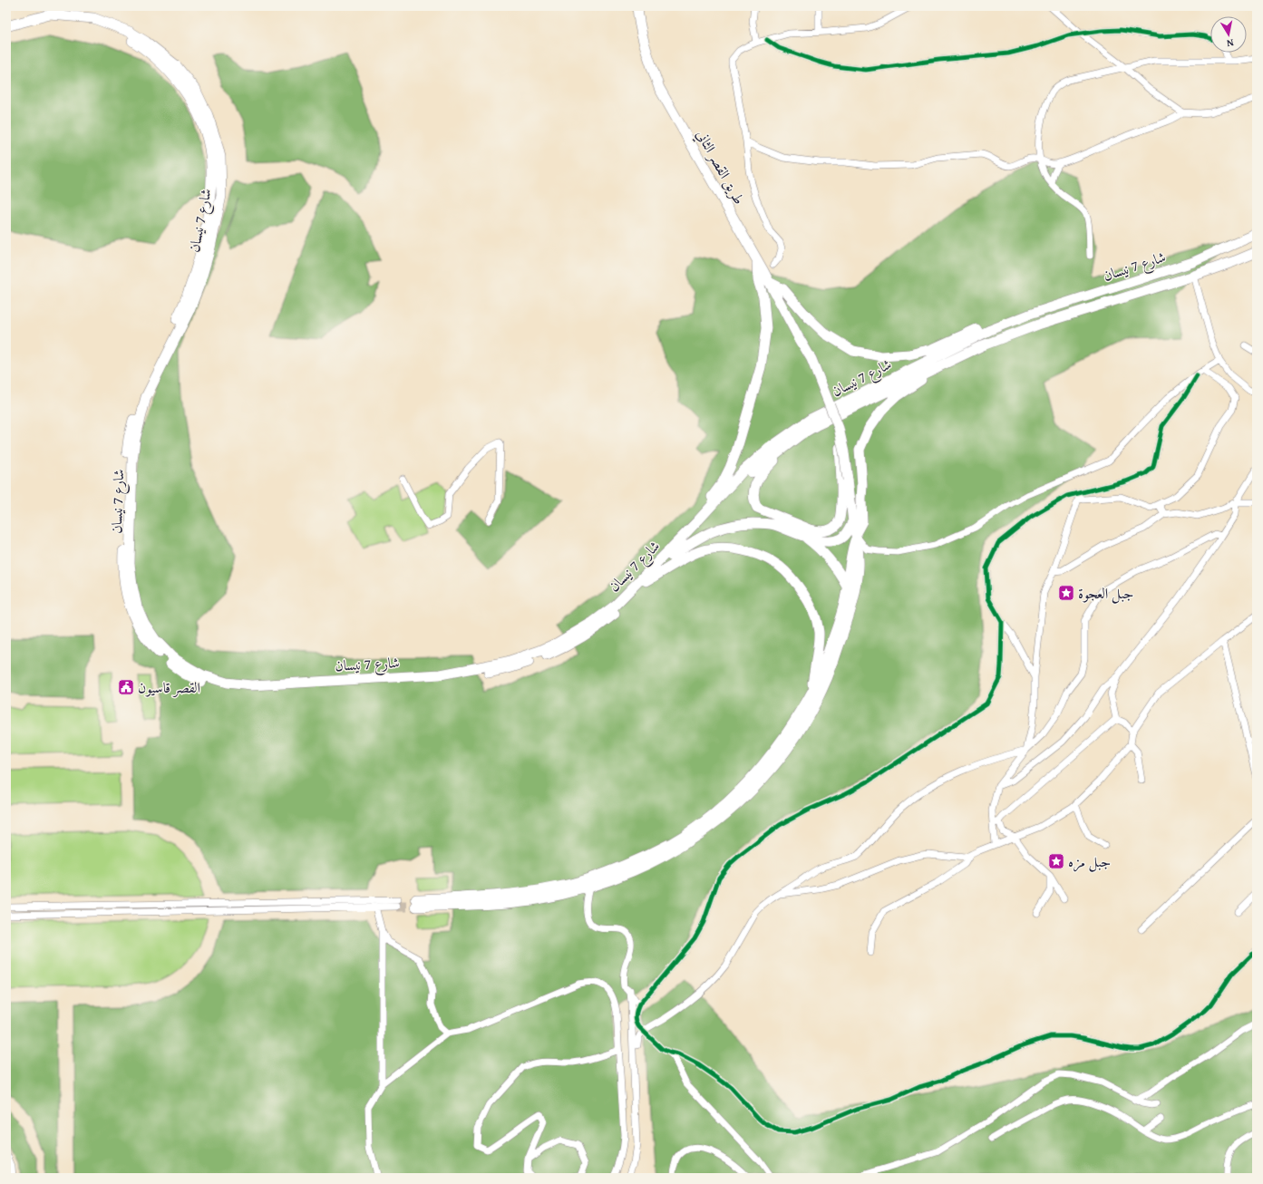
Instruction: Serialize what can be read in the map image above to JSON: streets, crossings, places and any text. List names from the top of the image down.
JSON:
{
  "streets": {
    "main road": ["طريق القصر الثاني", "شارع 7 نيسان"]
  },
  "places": {
    "place": ["جبل العجوة", "جبل مزه"],
    "public building": ["القصر قاسيون"]
  },
  "north": "bottom"
}
